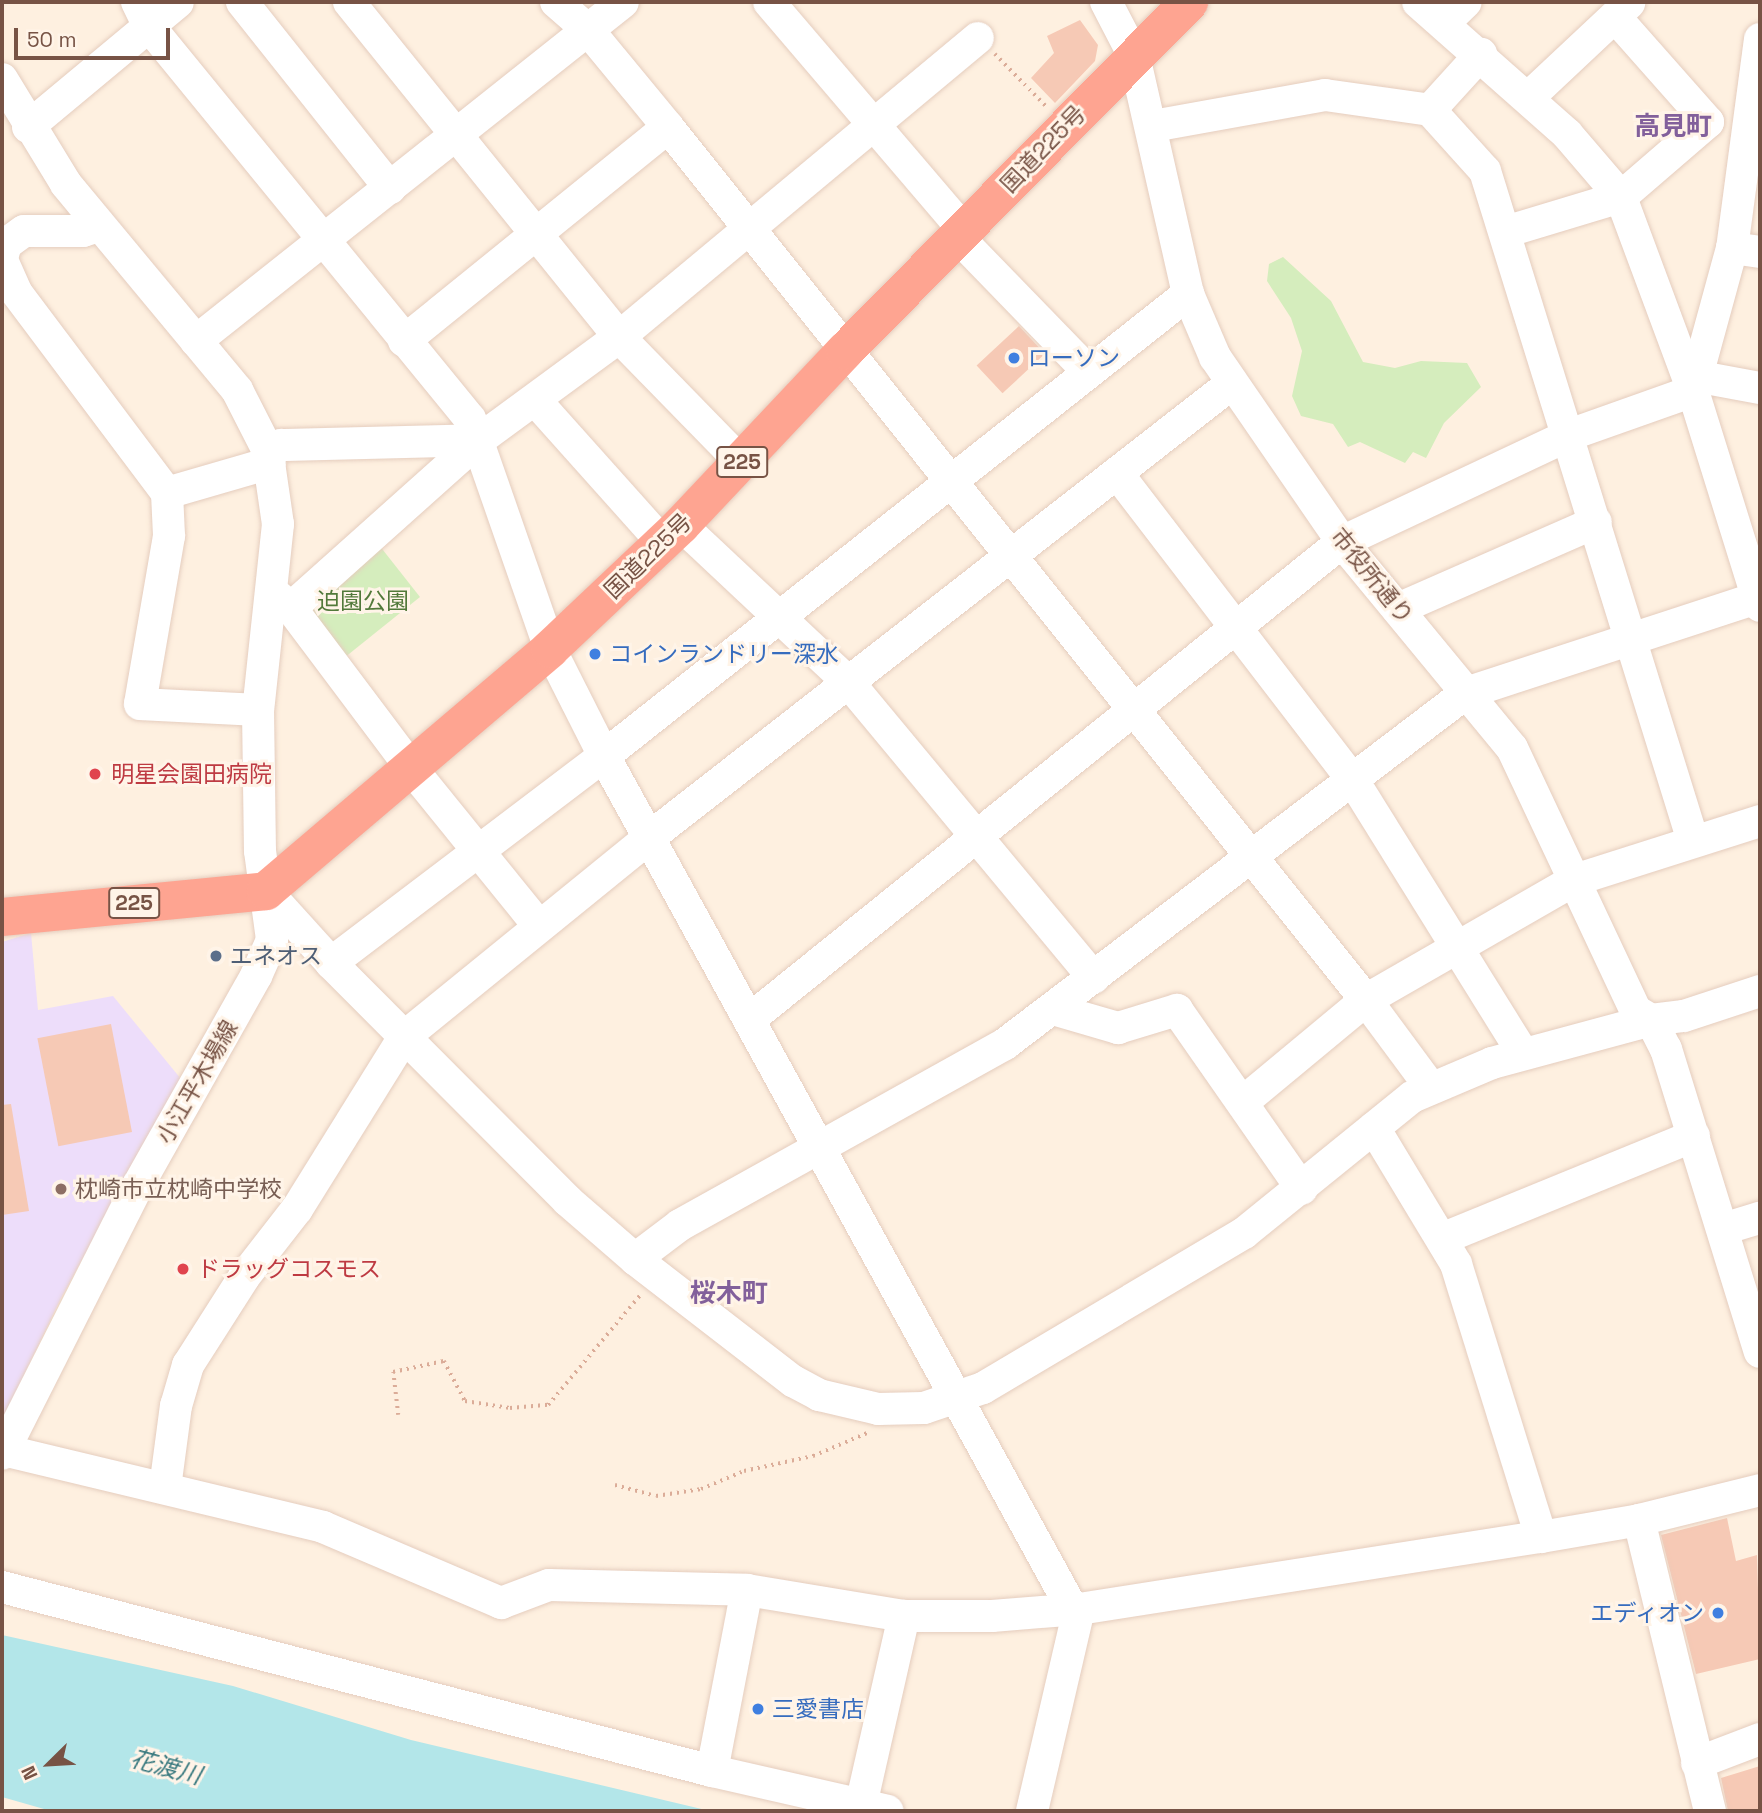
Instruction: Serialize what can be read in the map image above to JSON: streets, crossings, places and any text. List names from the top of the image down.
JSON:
{
  "streets": {
    "highway": ["国道225号", "225"],
    "street": ["市役所通り", "小江平木場線"]
  },
  "crossings": [
    ["国道225号", "225"],
    ["国道225号", "市役所通り"],
    ["国道225号", "小江平木場線"],
    ["225", "小江平木場線"]
  ],
  "districts": ["高見町", "桜木町"],
  "water": ["花渡川"],
  "parks": ["迫園公園"],
  "places": [
    "ローソン",
    "コインランドリー深水",
    "明星会園田病院",
    "エネオス",
    "枕崎市立枕崎中学校",
    "ドラッグコスモス",
    "エディオン",
    "三愛書店"
  ],
  "scale_bar": "50 m",
  "north": "bottom left"
}
